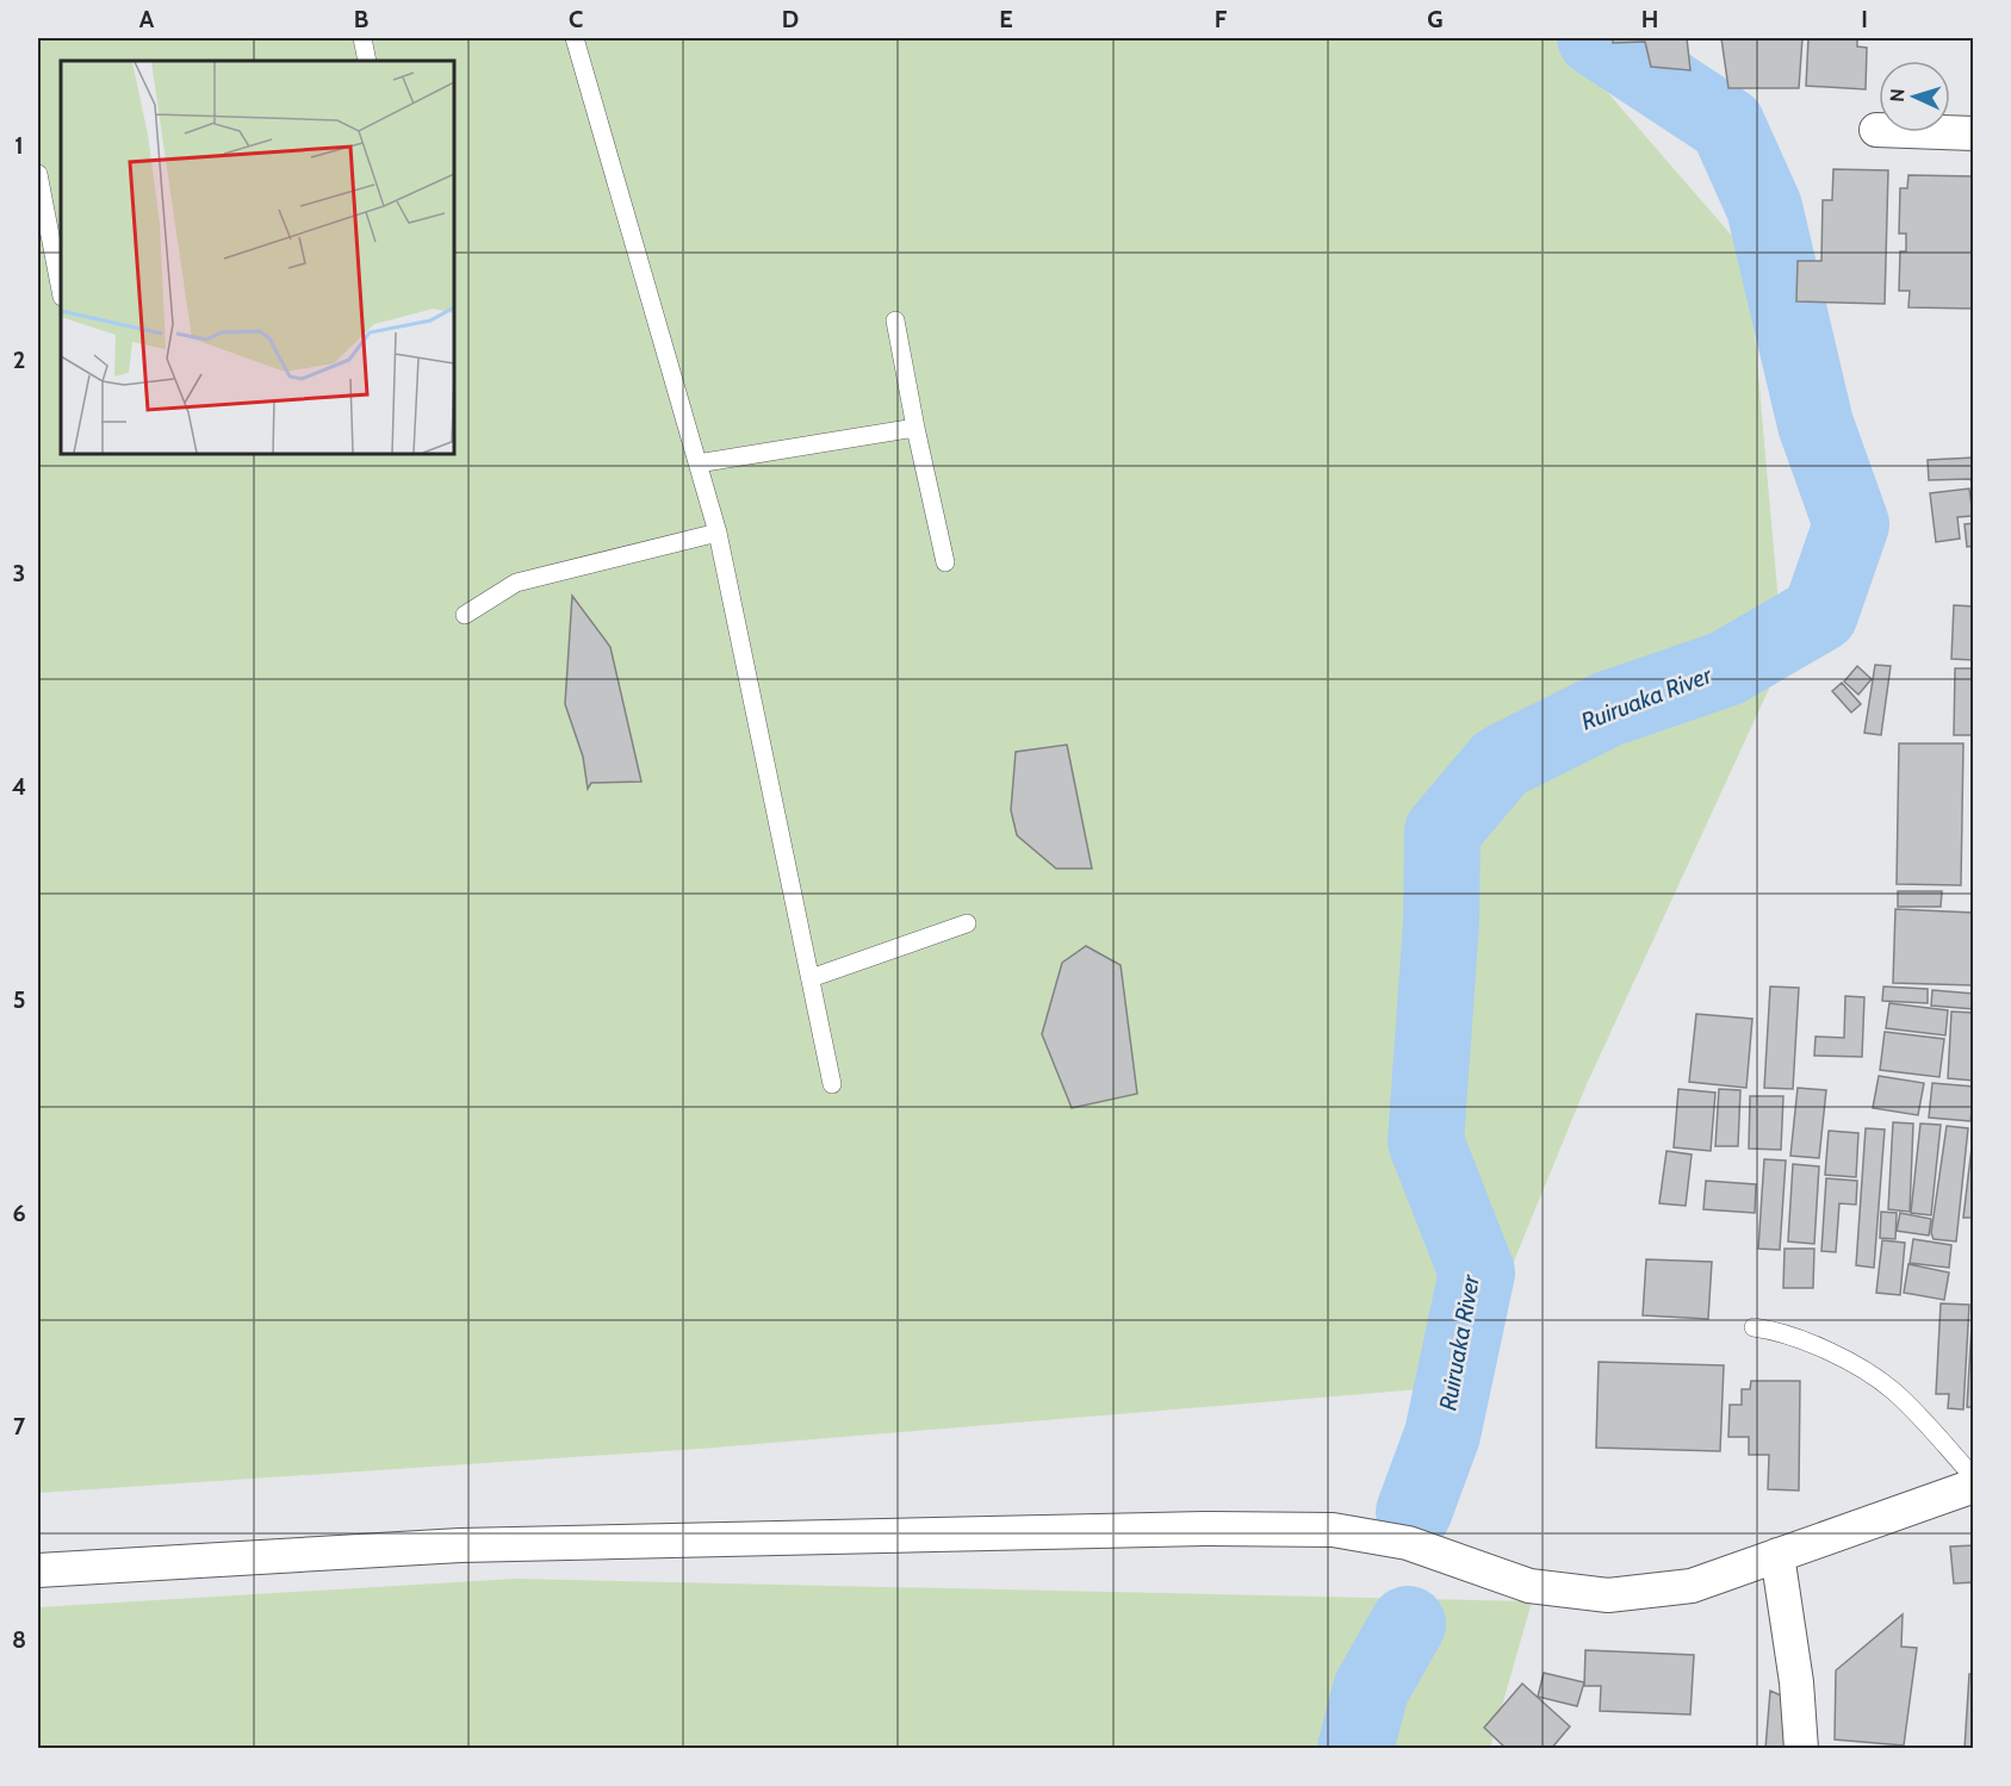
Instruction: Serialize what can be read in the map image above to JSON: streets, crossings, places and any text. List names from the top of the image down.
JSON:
{
  "water": ["Ruiruaka River"],
  "north": "left",
  "grid": {
    "columns": [
      "A",
      "B",
      "C",
      "D",
      "E",
      "F",
      "G",
      "H",
      "I"
    ],
    "rows": [
      "1",
      "2",
      "3",
      "4",
      "5",
      "6",
      "7",
      "8"
    ]
  }
}
